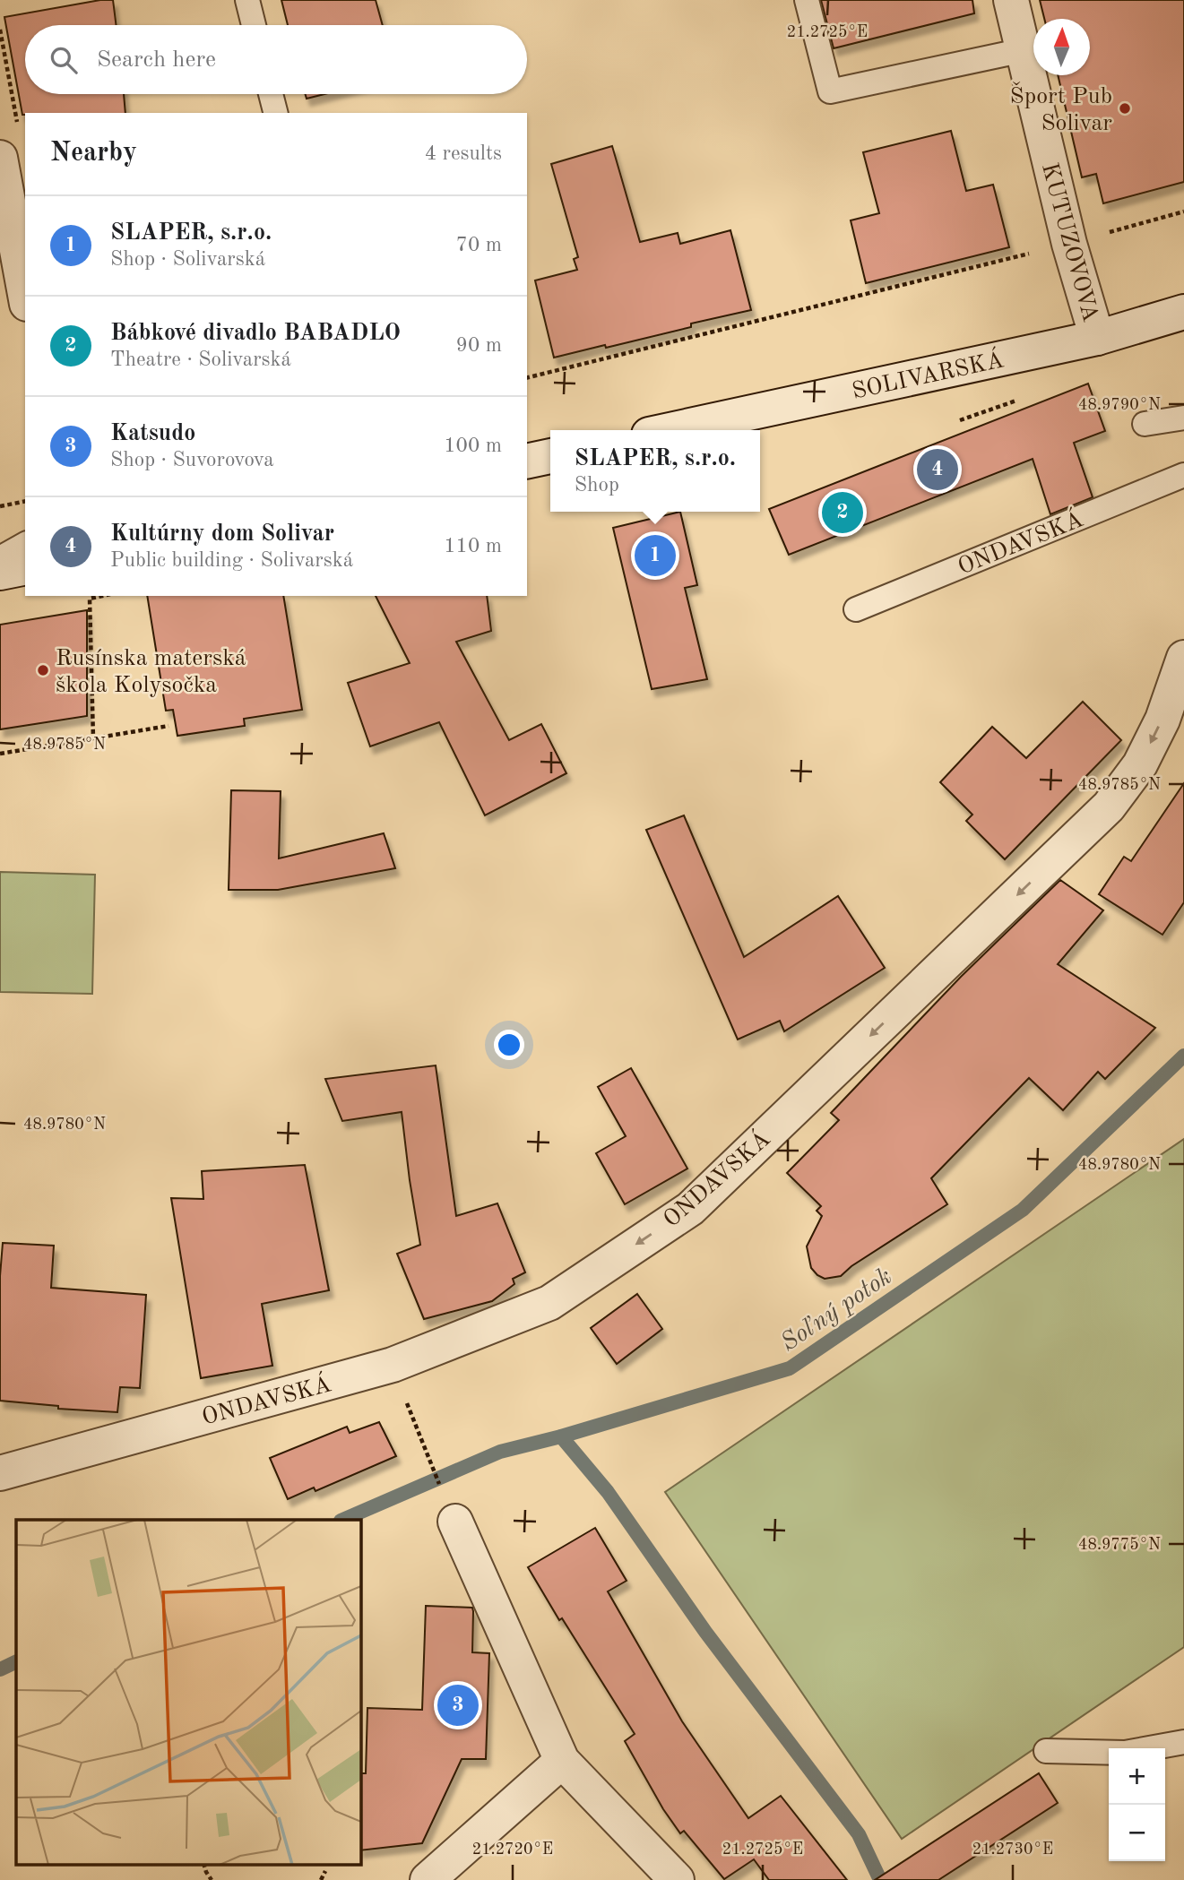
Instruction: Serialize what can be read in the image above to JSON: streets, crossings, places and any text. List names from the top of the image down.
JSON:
{
  "streets": {
    "street": ["KUTUZOVOVA", "SOLIVARSKÁ", "ONDAVSKÁ"]
  },
  "crossings": [
    ["KUTUZOVOVA", "SOLIVARSKÁ"]
  ],
  "one_way": ["ONDAVSKÁ"],
  "water": ["Soľný potok"],
  "places": ["Šport Pub Solivar", "Rusínska materská škola Kolysočka"],
  "north": "top",
  "page": {
    "search": "Search here",
    "heading": ["Nearby", "4 results"],
    "list": [
      {
        "mark": "1",
        "name": "SLAPER, s.r.o.",
        "note": "Shop · Solivarská",
        "value": "70 m"
      },
      {
        "mark": "2",
        "name": "Bábkové divadlo BABADLO",
        "note": "Theatre · Solivarská",
        "value": "90 m"
      },
      {
        "mark": "3",
        "name": "Katsudo",
        "note": "Shop · Suvorovova",
        "value": "100 m"
      },
      {
        "mark": "4",
        "name": "Kultúrny dom Solivar",
        "note": "Public building · Solivarská",
        "value": "110 m"
      }
    ],
    "popup": ["SLAPER, s.r.o.", "Shop"],
    "pins": [
      "4",
      "2",
      "1",
      "3"
    ],
    "map_buttons": ["+", "−"]
  },
  "coordinates": [
    "21.2725°E",
    "48.9790°N",
    "48.9785°N",
    "48.9780°N",
    "48.9775°N",
    "21.2720°E",
    "21.2730°E"
  ]
}
